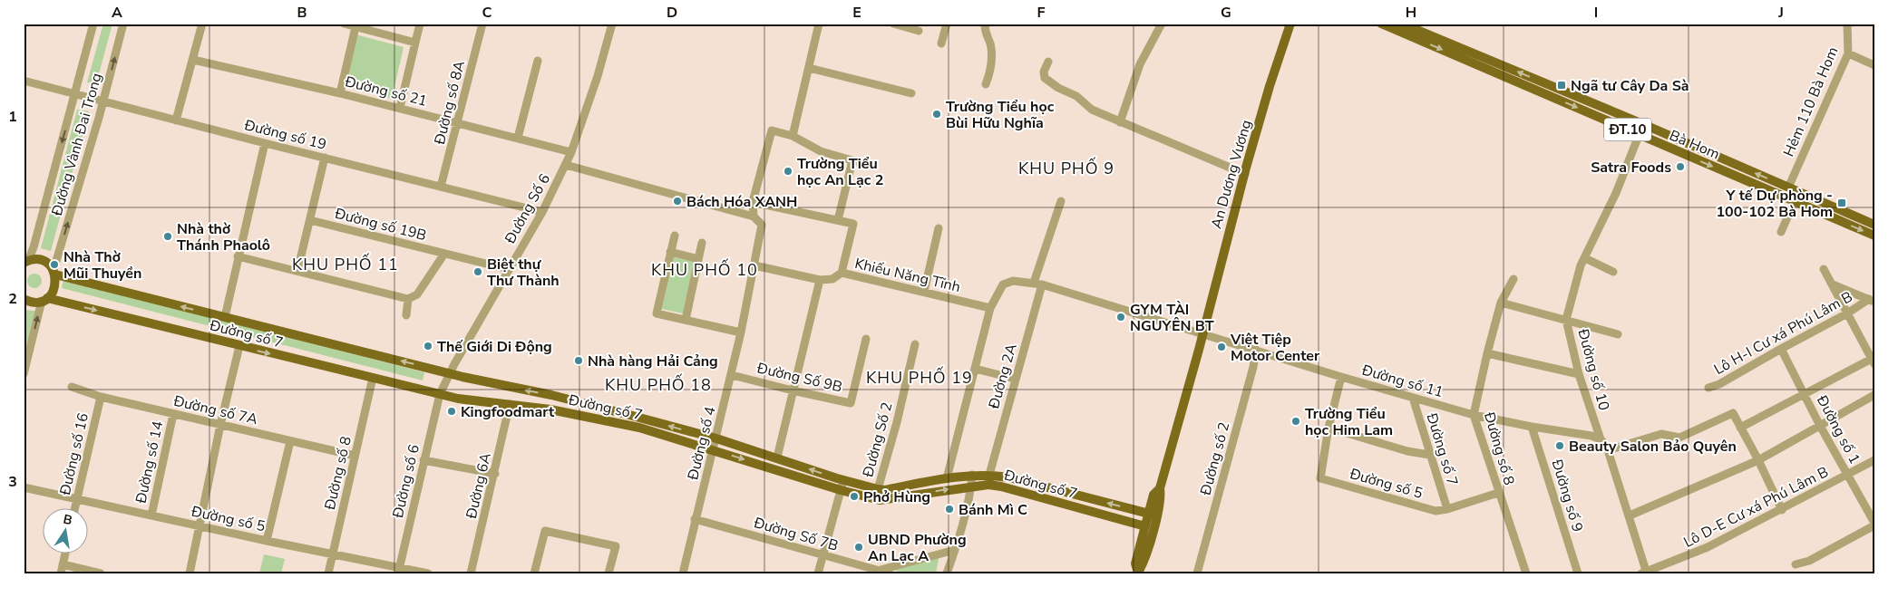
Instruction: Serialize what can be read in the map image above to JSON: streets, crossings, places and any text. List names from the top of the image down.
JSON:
{
  "streets": {
    "main road": [
      "ĐT.10",
      "Bà Hom",
      "An Dương Vương",
      "Đường số 7"
    ],
    "street": [
      "Đường số 21",
      "Hẻm 110 Bà Hom",
      "Đường số 8A",
      "Đường số 19",
      "Đường Vành Đai Trong",
      "Đường Số 6",
      "Đường số 19B",
      "Khiếu Năng Tĩnh",
      "Lô H-I Cư xá Phú Lâm B",
      "Đường số 10",
      "Đường 2A",
      "Đường Số 9B",
      "Đường số 11",
      "Đường số 7A",
      "Đường số 1",
      "Đường Số 2",
      "Đường số 4",
      "Đường số 8",
      "Đường số 16",
      "Đường số 2",
      "Đường số 14",
      "Đường số 6",
      "Đường số 5",
      "Đường 6A",
      "Đường số 9",
      "Lô D-E Cư xá Phú Lâm B",
      "Đường Số 7B"
    ]
  },
  "crossings": [
    ["Đường số 21", "Đường số 8A"],
    ["Đường số 21", "Đường Số 6"],
    ["Hẻm 110 Bà Hom", "Bà Hom"],
    ["Đường số 8A", "Đường số 19"],
    ["Đường số 19", "Đường Vành Đai Trong"],
    ["Đường số 19", "Đường Số 6"],
    ["Đường Vành Đai Trong", "Đường số 7"],
    ["Bà Hom", "Đường số 10"],
    ["An Dương Vương", "Đường số 7"],
    ["An Dương Vương", "Đường số 11"],
    ["Đường Số 6", "Đường số 19B"],
    ["Đường Số 6", "Đường số 7"],
    ["Đường Số 6", "Đường số 6"],
    ["Khiếu Năng Tĩnh", "Đường số 4"],
    ["Lô H-I Cư xá Phú Lâm B", "Đường số 1"],
    ["Đường số 7", "Đường 2A"],
    ["Đường số 7", "Đường số 11"],
    ["Đường số 7", "Đường Số 2"],
    ["Đường số 7", "Đường số 4"],
    ["Đường số 7", "Đường số 8"],
    ["Đường số 7", "Đường số 2"],
    ["Đường số 7", "Đường số 6"],
    ["Đường số 7", "Đường số 5"],
    ["Đường số 7", "Đường 6A"],
    ["Đường số 10", "Đường số 11"],
    ["Đường số 10", "Lô D-E Cư xá Phú Lâm B"],
    ["Đường Số 9B", "Đường số 4"],
    ["Đường số 11", "Đường số 8"],
    ["Đường số 11", "Đường số 2"],
    ["Đường số 11", "Đường số 9"],
    ["Đường số 7A", "Đường số 8"],
    ["Đường số 7A", "Đường số 16"],
    ["Đường số 7A", "Đường số 14"],
    ["Đường số 1", "Lô D-E Cư xá Phú Lâm B"],
    ["Đường số 4", "Đường Số 7B"],
    ["Đường số 8", "Đường số 5"],
    ["Đường số 16", "Đường số 5"],
    ["Đường số 2", "Đường Số 7B"],
    ["Đường số 14", "Đường số 5"],
    ["Đường số 6", "Đường số 5"]
  ],
  "districts": [
    "KHU PHỐ 9",
    "KHU PHỐ 11",
    "KHU PHỐ 10",
    "KHU PHỐ 19",
    "KHU PHỐ 18"
  ],
  "places": {
    "transit": ["Ngã tư Cây Da Sà", "Y tế Dự phòng - 100-102 Bà Hom"],
    "other": [
      "Trường Tiểu học Bùi Hữu Nghĩa",
      "Satra Foods",
      "Trường Tiểu học An Lạc 2",
      "Bách Hóa XANH",
      "Nhà thờ Thánh Phaolô",
      "Nhà Thờ Mũi Thuyền",
      "Biệt thự Thư Thành",
      "GYM TÀI NGUYÊN BT",
      "Thế Giới Di Động",
      "Việt Tiệp Motor Center",
      "Nhà hàng Hải Cảng",
      "Kingfoodmart",
      "Trường Tiểu học Him Lam",
      "Beauty Salon Bảo Quyên",
      "Phở Hùng",
      "Bánh Mì C",
      "UBND Phường An Lạc A"
    ]
  },
  "north": "top",
  "grid": {
    "columns": [
      "A",
      "B",
      "C",
      "D",
      "E",
      "F",
      "G",
      "H",
      "I",
      "J"
    ],
    "rows": ["1", "2", "3"]
  }
}
